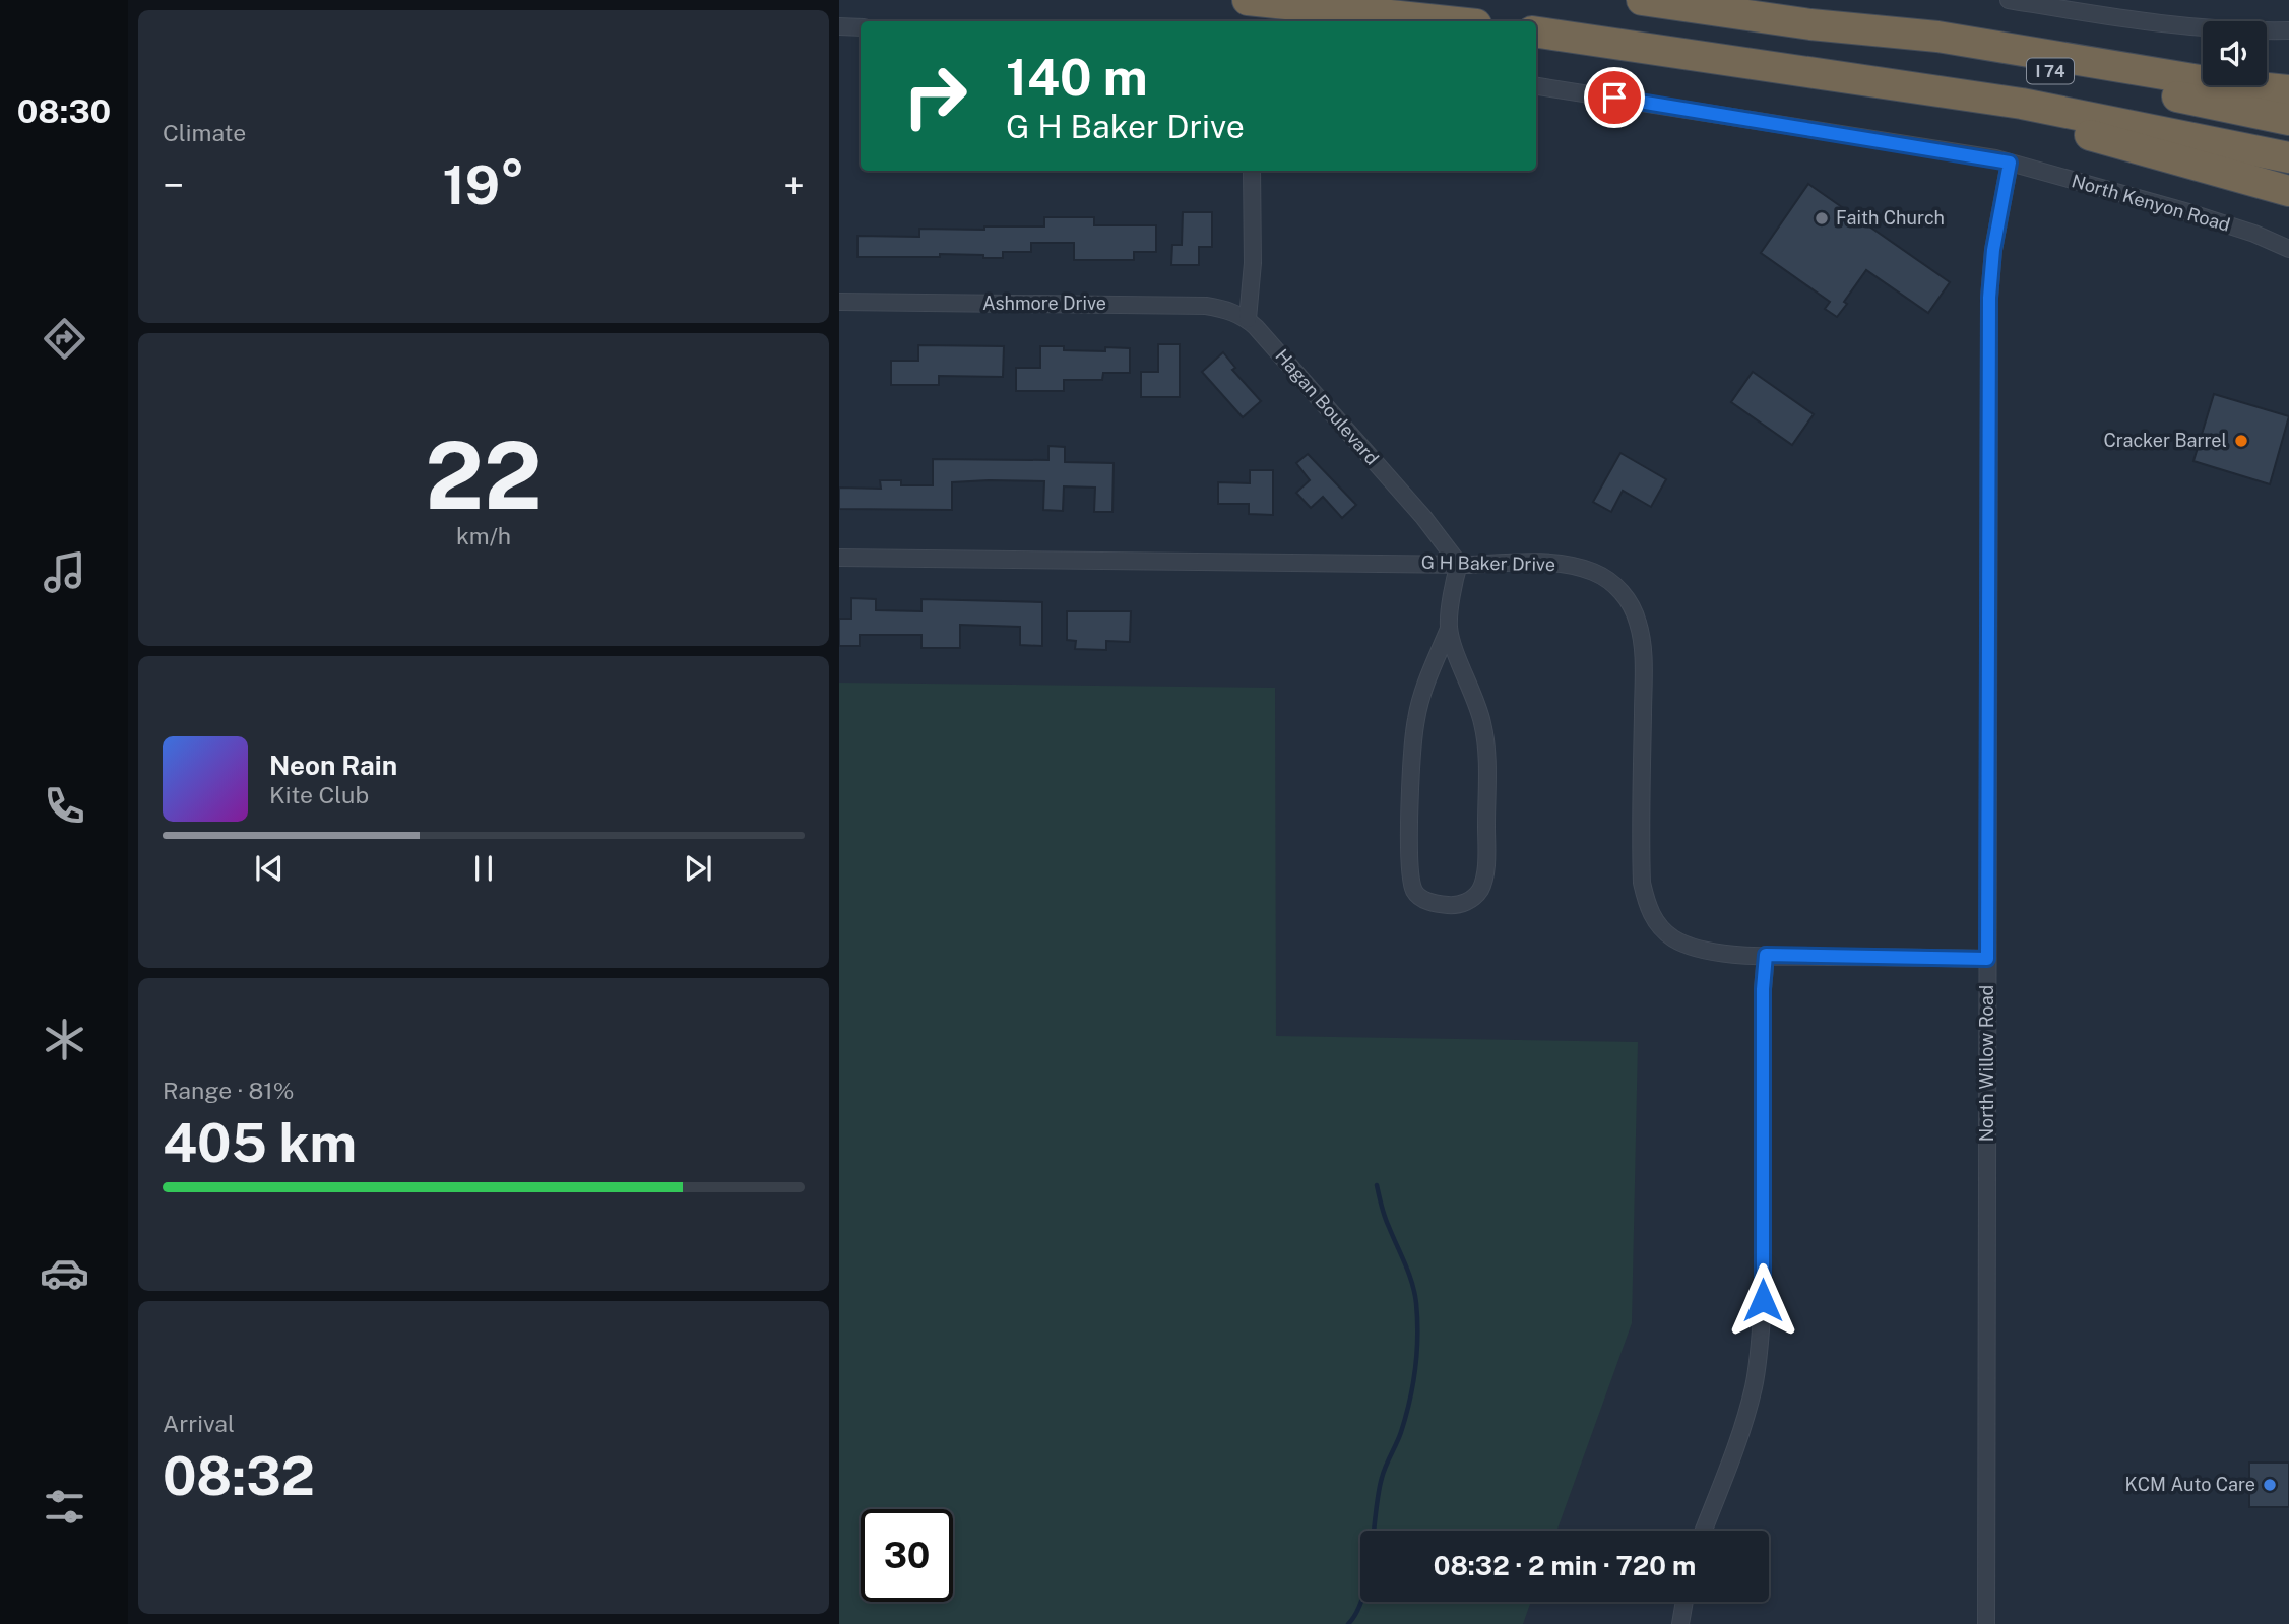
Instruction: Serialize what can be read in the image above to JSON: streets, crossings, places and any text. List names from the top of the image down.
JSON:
{
  "streets": {
    "highway": ["I 74"],
    "street": [
      "North Kenyon Road",
      "Ashmore Drive",
      "Hagan Boulevard",
      "G H Baker Drive",
      "North Willow Road"
    ]
  },
  "crossings": [
    ["North Kenyon Road", "North Willow Road"],
    ["Ashmore Drive", "Hagan Boulevard"],
    ["Hagan Boulevard", "G H Baker Drive"],
    ["G H Baker Drive", "North Willow Road"]
  ],
  "places": ["Faith Church", "Cracker Barrel", "KCM Auto Care"],
  "page": {
    "tabs": "08:30",
    "tile": [
      "Climate",
      ["22", "km/h"],
      ["Range · 81%", "405 km"],
      ["Arrival", "08:32"]
    ],
    "turn": ["140 m", "G H Baker Drive"],
    "heat": ["−", "19°", "+"],
    "song": ["Neon Rain", "Kite Club"],
    "limit": "30",
    "trip": "08:32 · 2 min · 720 m"
  }
}
